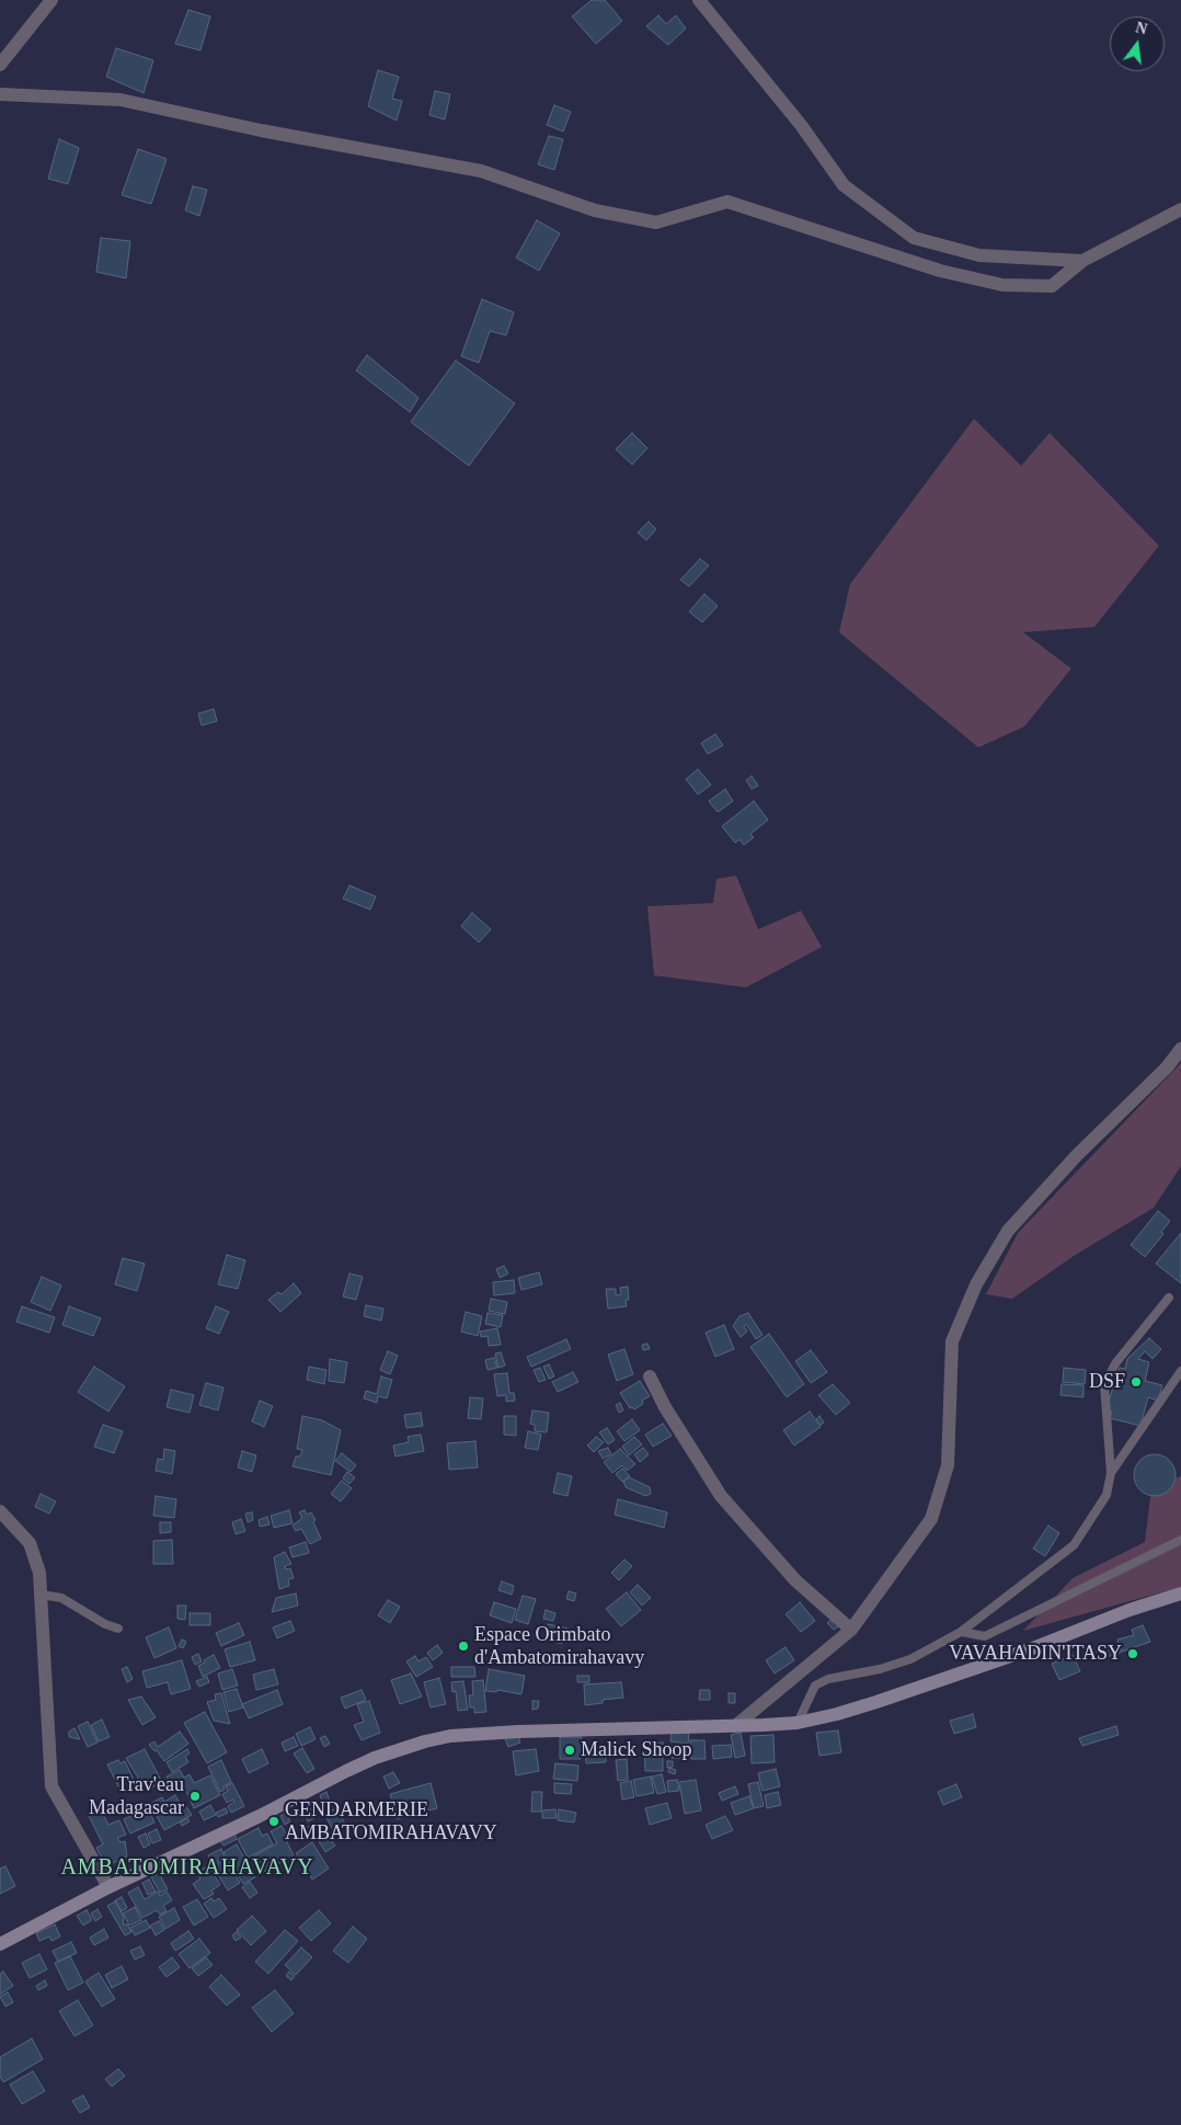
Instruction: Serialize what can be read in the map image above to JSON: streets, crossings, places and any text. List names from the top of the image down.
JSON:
{
  "districts": ["AMBATOMIRAHAVAVY"],
  "places": [
    "DSF",
    "Espace Orimbato d'Ambatomirahavavy",
    "VAVAHADIN'ITASY",
    "Malick Shoop",
    "Trav'eau Madagascar",
    "GENDARMERIE AMBATOMIRAHAVAVY"
  ],
  "north": "top"
}
